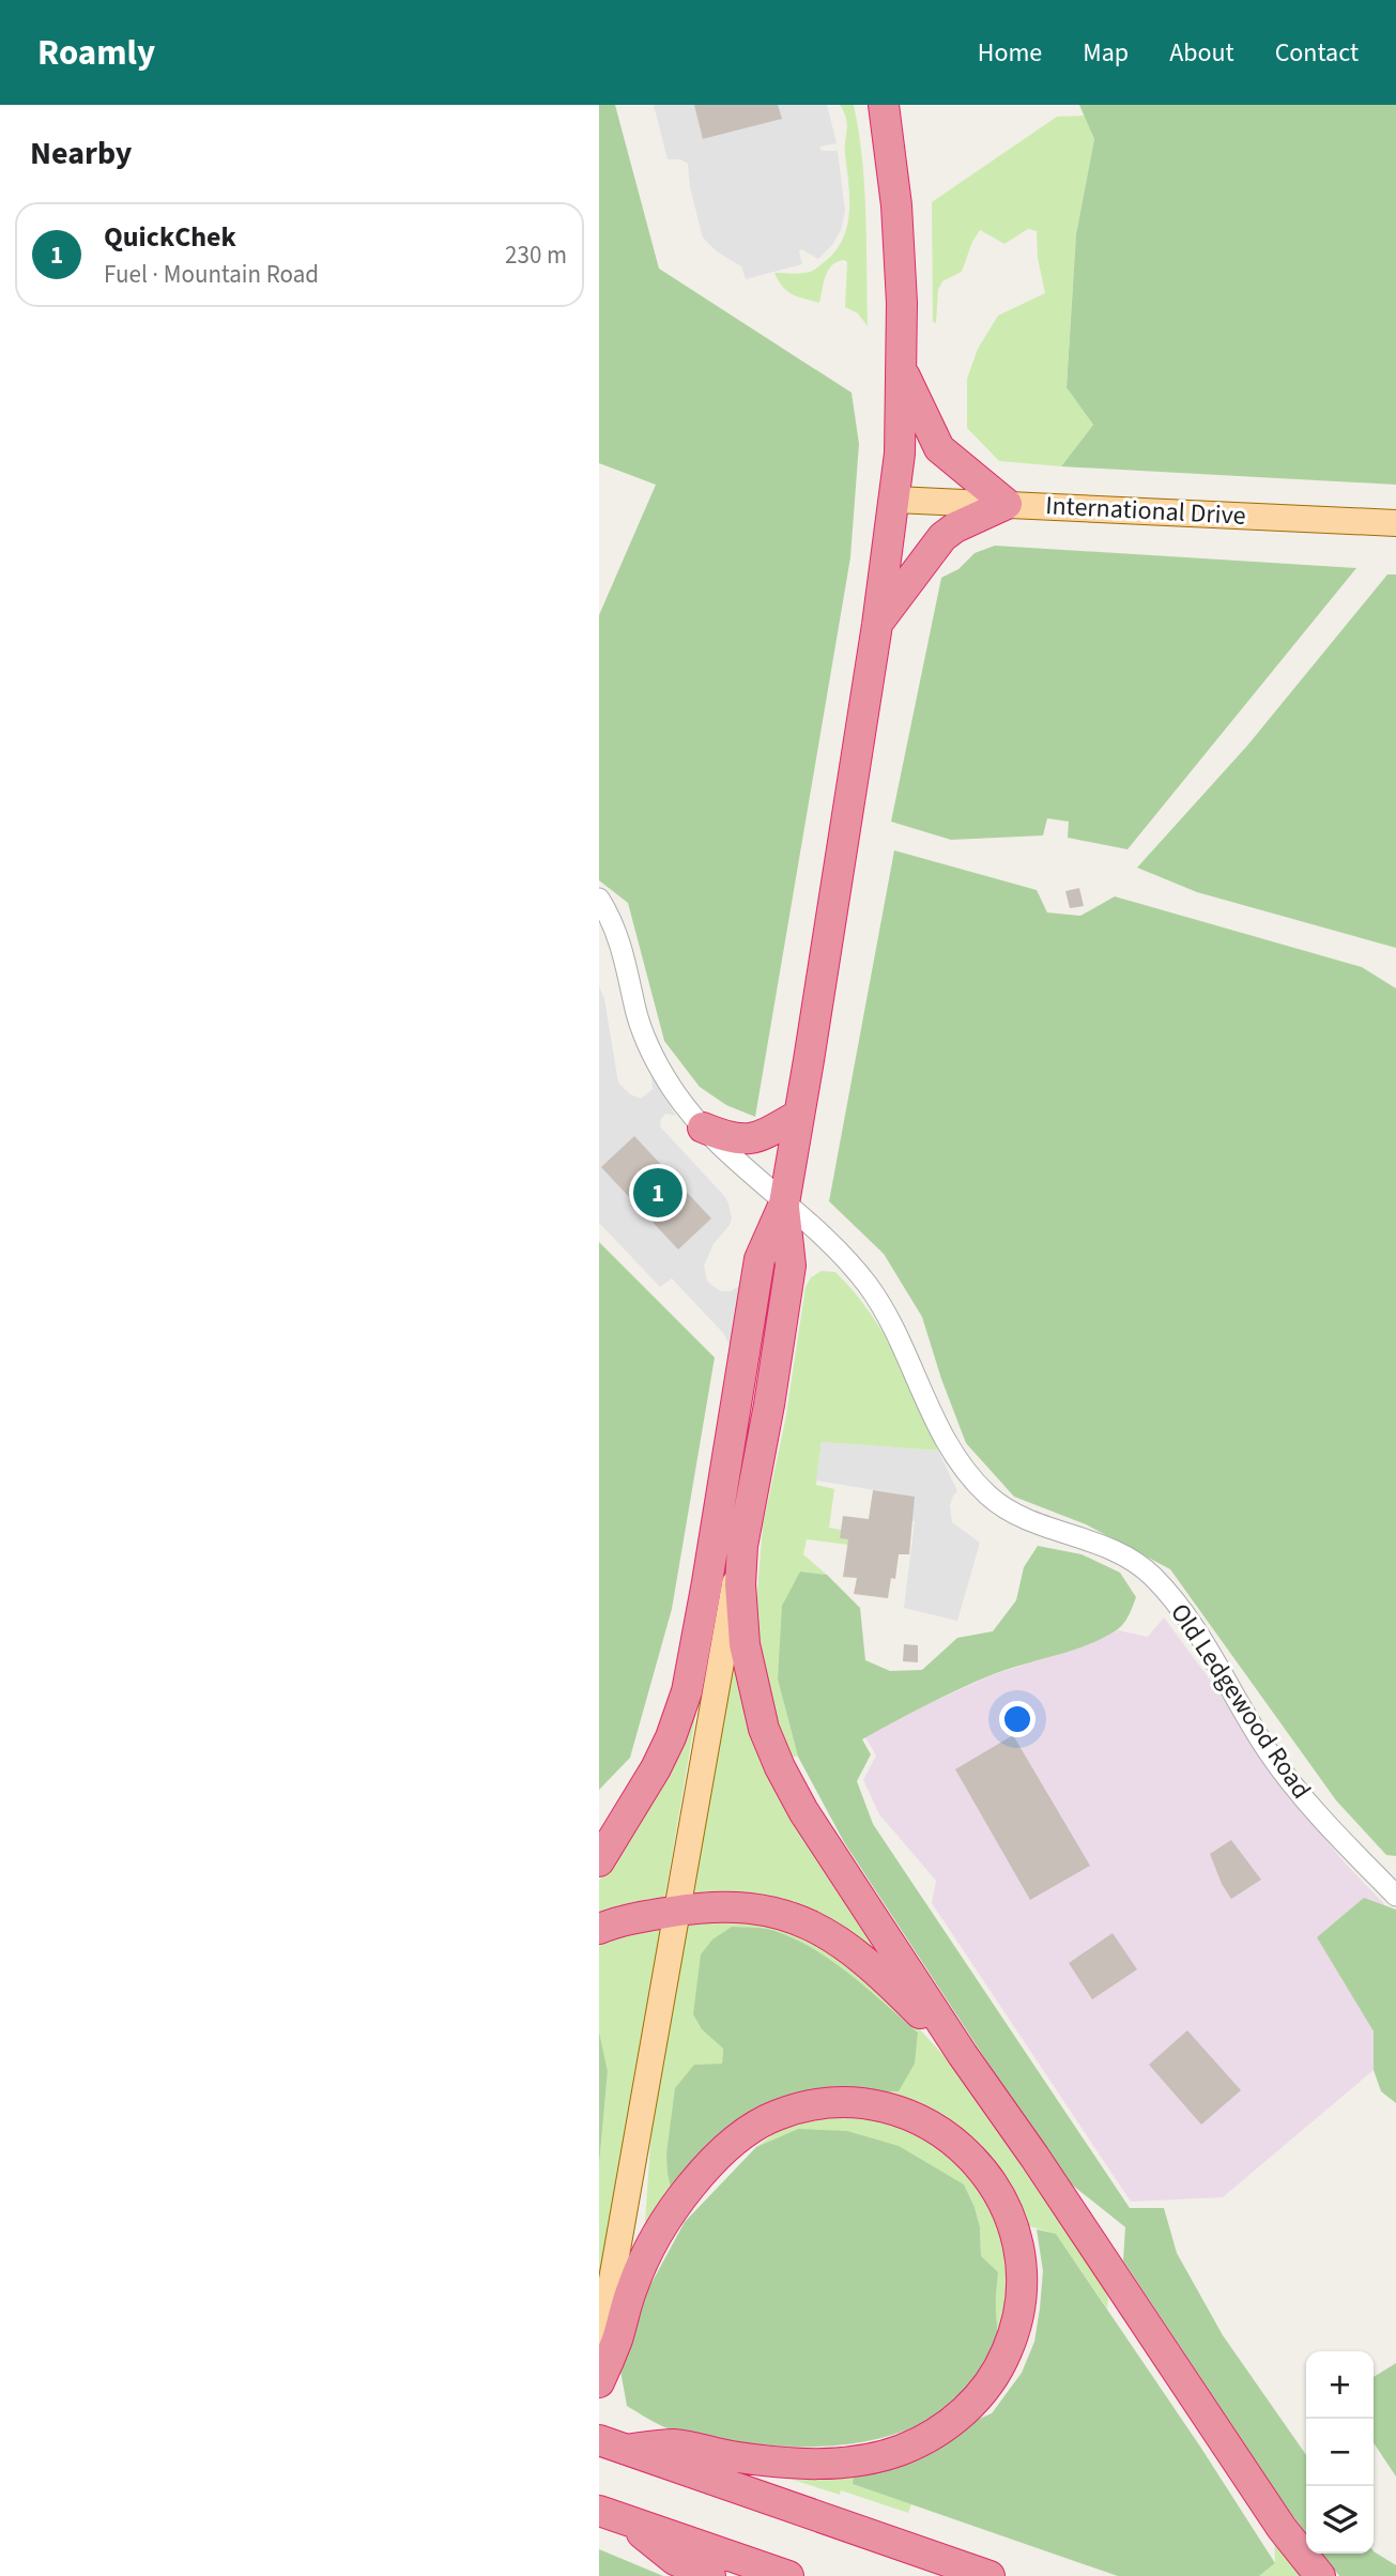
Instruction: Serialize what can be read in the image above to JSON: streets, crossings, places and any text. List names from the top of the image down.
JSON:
{
  "streets": {
    "main road": ["International Drive"],
    "street": ["Old Ledgewood Road"]
  },
  "page": {
    "header": "Roamly",
    "nav": [
      "Home",
      "Map",
      "About",
      "Contact"
    ],
    "heading": "Nearby",
    "list": [
      {
        "mark": "1",
        "name": "QuickChek",
        "note": "Fuel · Mountain Road",
        "value": "230 m"
      }
    ],
    "pins": "1",
    "map_buttons": ["+", "−"]
  }
}
